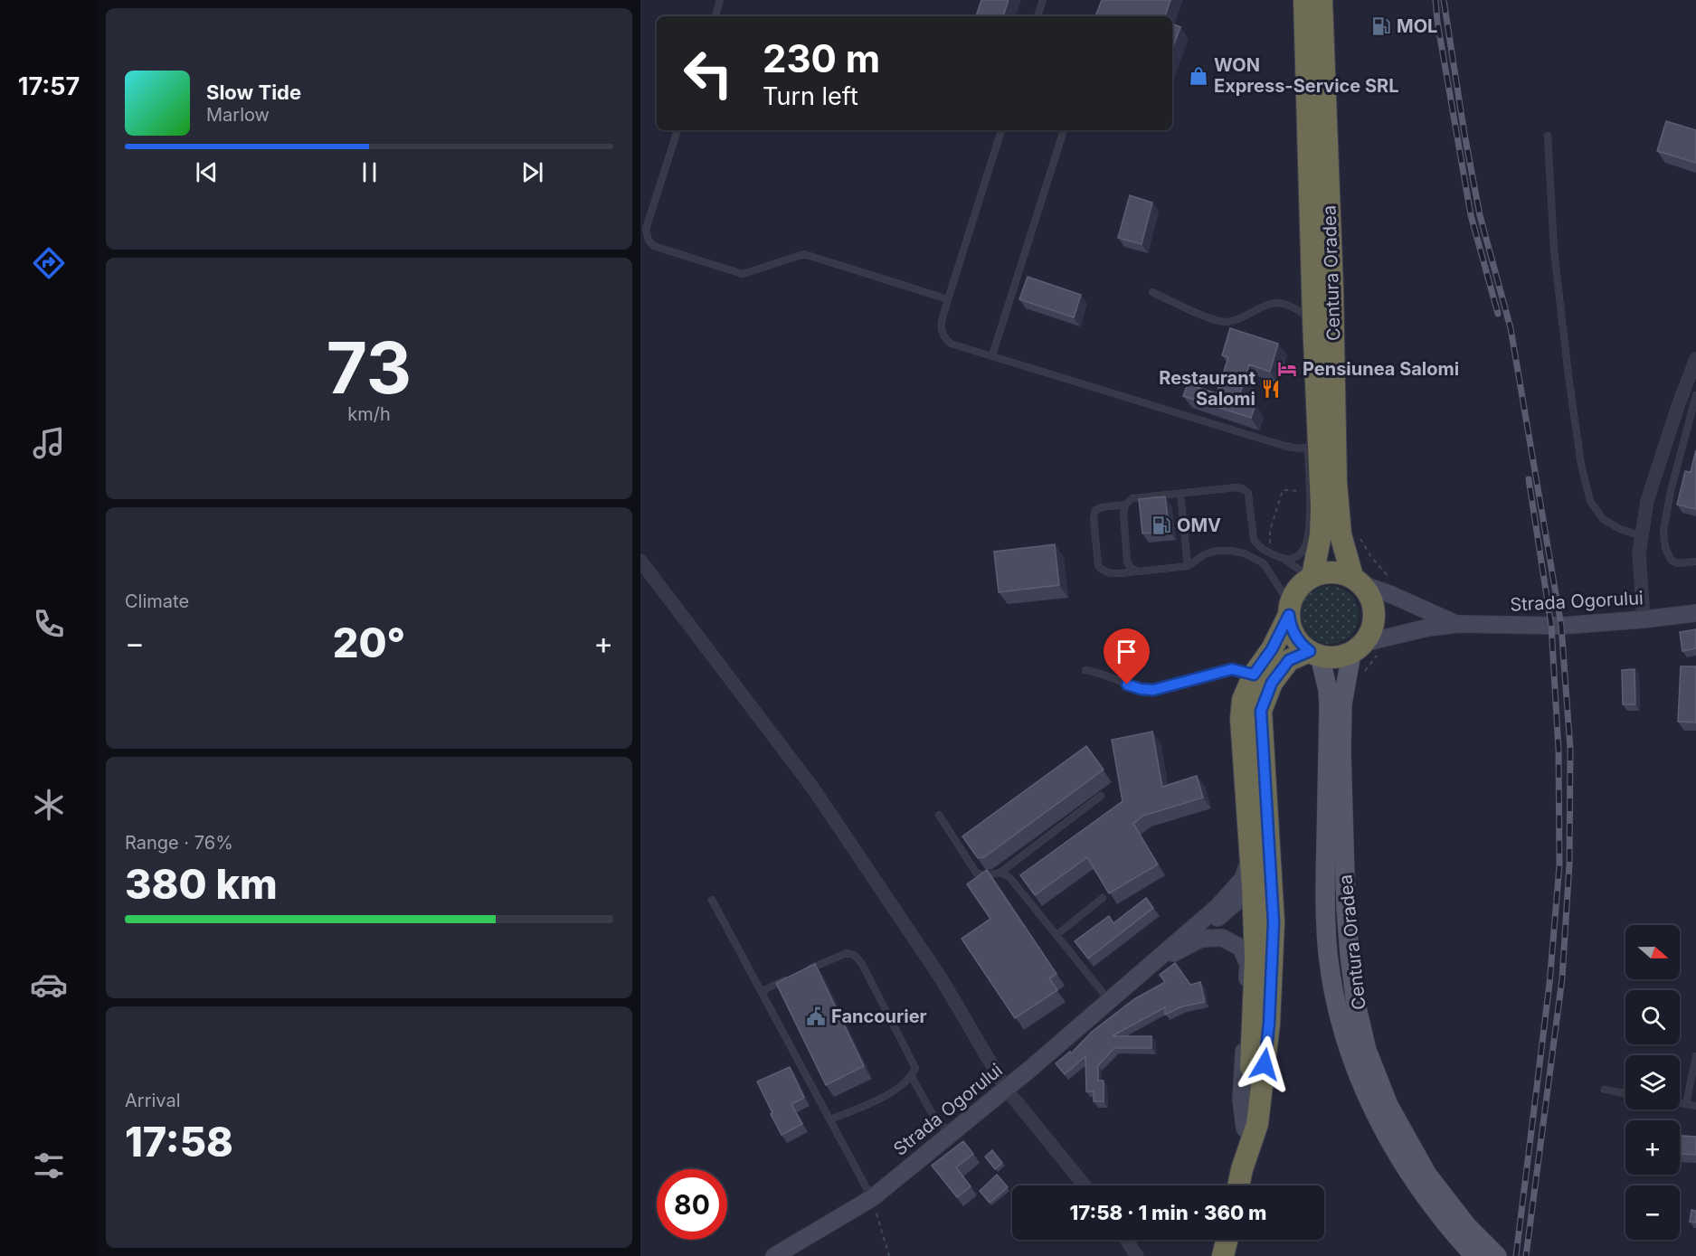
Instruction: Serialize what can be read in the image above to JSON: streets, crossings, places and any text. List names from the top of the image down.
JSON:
{
  "streets": {
    "highway": ["Centura Oradea"],
    "street": ["Strada Ogorului"]
  },
  "crossings": [
    ["Centura Oradea", "Strada Ogorului"]
  ],
  "places": {
    "fuel station": ["MOL", "OMV"],
    "shop": ["WON Express-Service SRL"],
    "hotel": ["Pensiunea Salomi"],
    "restaurant": ["Restaurant Salomi"],
    "public building": ["Fancourier"]
  },
  "north": "right",
  "page": {
    "tabs": "17:57",
    "turn": ["230 m", "Turn left"],
    "song": ["Slow Tide", "Marlow"],
    "tile": [
      ["73", "km/h"],
      "Climate",
      ["Range · 76%", "380 km"],
      ["Arrival", "17:58"]
    ],
    "heat": ["−", "20°", "+"],
    "map_buttons": ["+", "−"],
    "limit": "80",
    "trip": "17:58 · 1 min · 360 m"
  }
}
